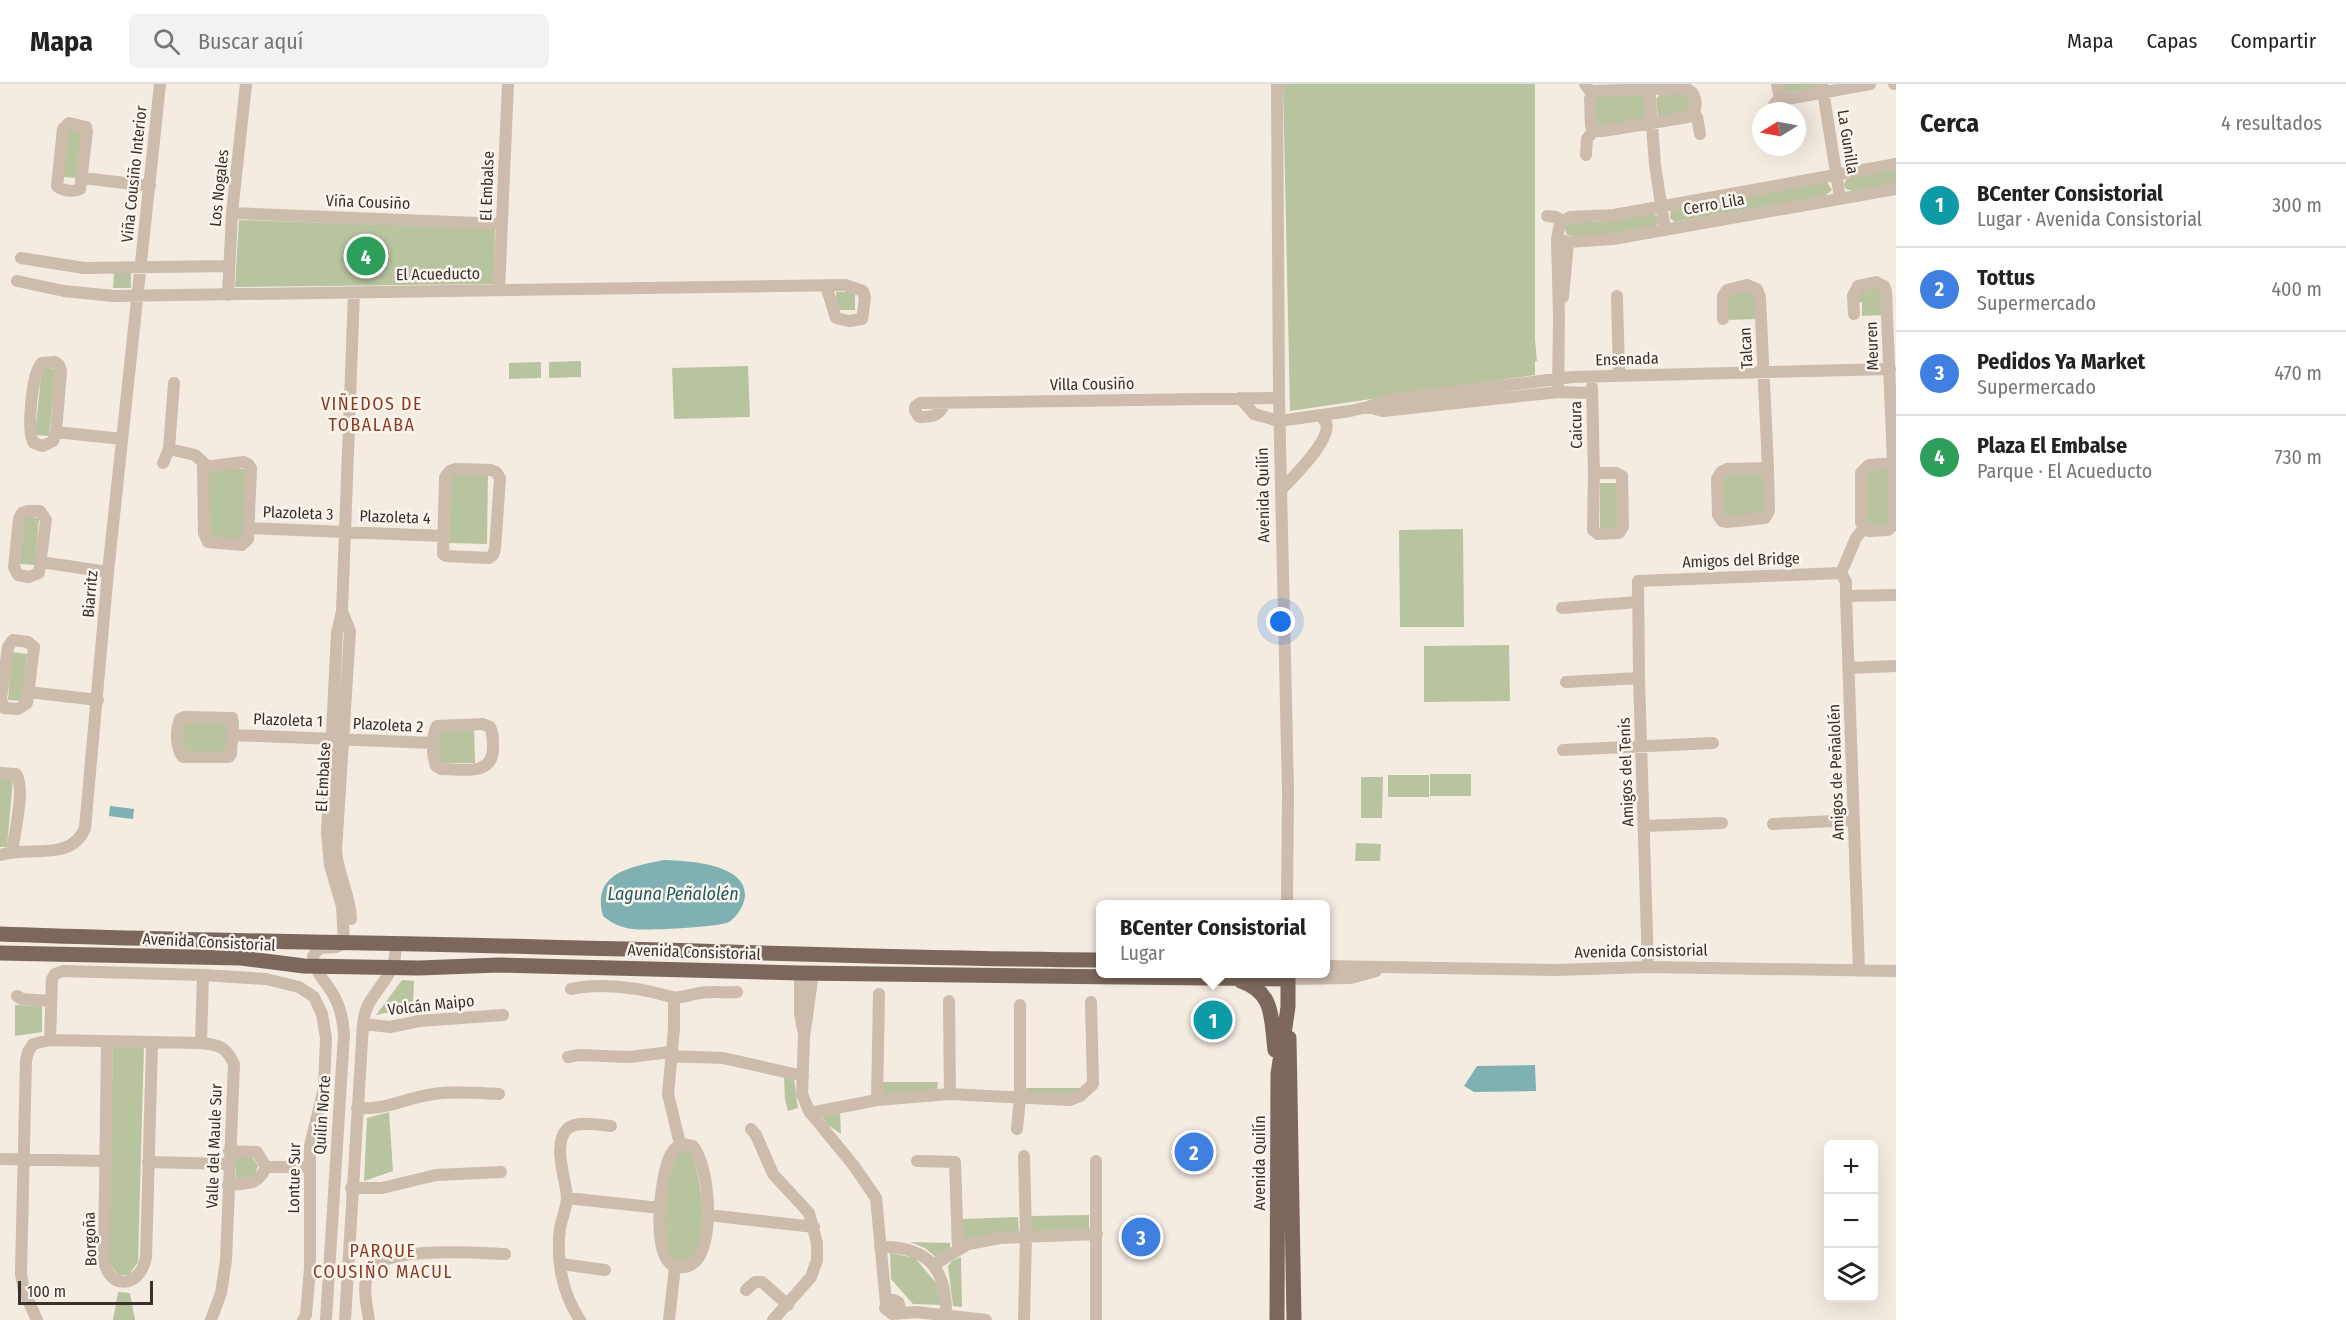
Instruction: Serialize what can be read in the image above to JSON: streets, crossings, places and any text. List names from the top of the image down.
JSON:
{
  "streets": {
    "main road": ["Avenida Quilín", "Avenida Consistorial"],
    "street": [
      "La Gunilla",
      "Viña Cousiño Interior",
      "El Embalse",
      "Los Nogales",
      "Viña Cousiño",
      "Cerro Lila",
      "El Acueducto",
      "Meuren",
      "Talcan",
      "Ensenada",
      "Villa Cousiño",
      "Caicura",
      "Plazoleta 3",
      "Plazoleta 4",
      "Amigos del Bridge",
      "Biarritz",
      "Plazoleta 1",
      "Plazoleta 2",
      "Amigos del Tenis",
      "Amigos de Peñalolén",
      "Volcán Maipo",
      "Quilín Norte",
      "Valle del Maule Sur",
      "Lontue Sur",
      "Borgoña"
    ]
  },
  "crossings": [
    ["La Gunilla", "Cerro Lila"],
    ["Viña Cousiño Interior", "Biarritz"],
    ["El Embalse", "Viña Cousiño"],
    ["El Embalse", "El Acueducto"],
    ["El Embalse", "Plazoleta 3"],
    ["El Embalse", "Plazoleta 4"],
    ["El Embalse", "Plazoleta 1"],
    ["El Embalse", "Plazoleta 2"],
    ["El Embalse", "Avenida Consistorial"],
    ["Los Nogales", "Viña Cousiño"],
    ["Los Nogales", "El Acueducto"],
    ["El Acueducto", "Biarritz"],
    ["Meuren", "Ensenada"],
    ["Talcan", "Ensenada"],
    ["Ensenada", "Caicura"],
    ["Ensenada", "Avenida Quilín"],
    ["Villa Cousiño", "Avenida Quilín"],
    ["Plazoleta 3", "Plazoleta 4"],
    ["Amigos del Bridge", "Amigos del Tenis"],
    ["Amigos del Bridge", "Amigos de Peñalolén"],
    ["Plazoleta 1", "Plazoleta 2"],
    ["Amigos del Tenis", "Avenida Consistorial"],
    ["Amigos de Peñalolén", "Avenida Consistorial"],
    ["Avenida Consistorial", "Quilín Norte"],
    ["Volcán Maipo", "Quilín Norte"],
    ["Valle del Maule Sur", "Borgoña"]
  ],
  "districts": ["VIÑEDOS DE TOBALABA", "PARQUE COUSIÑO MACUL"],
  "water": ["Laguna Peñalolén"],
  "scale_bar": "100 m",
  "north": "left",
  "page": {
    "header": "Mapa",
    "search": "Buscar aquí",
    "nav": ["Mapa", "Capas", "Compartir"],
    "heading": ["Cerca", "4 resultados"],
    "list": [
      {
        "mark": "1",
        "name": "BCenter Consistorial",
        "note": "Lugar · Avenida Consistorial",
        "value": "300 m"
      },
      {
        "mark": "2",
        "name": "Tottus",
        "note": "Supermercado",
        "value": "400 m"
      },
      {
        "mark": "3",
        "name": "Pedidos Ya Market",
        "note": "Supermercado",
        "value": "470 m"
      },
      {
        "mark": "4",
        "name": "Plaza El Embalse",
        "note": "Parque · El Acueducto",
        "value": "730 m"
      }
    ],
    "pins": [
      "4",
      "1",
      "2",
      "3"
    ],
    "popup": ["BCenter Consistorial", "Lugar"],
    "map_buttons": ["+", "−"],
    "scale": "100 m"
  }
}
